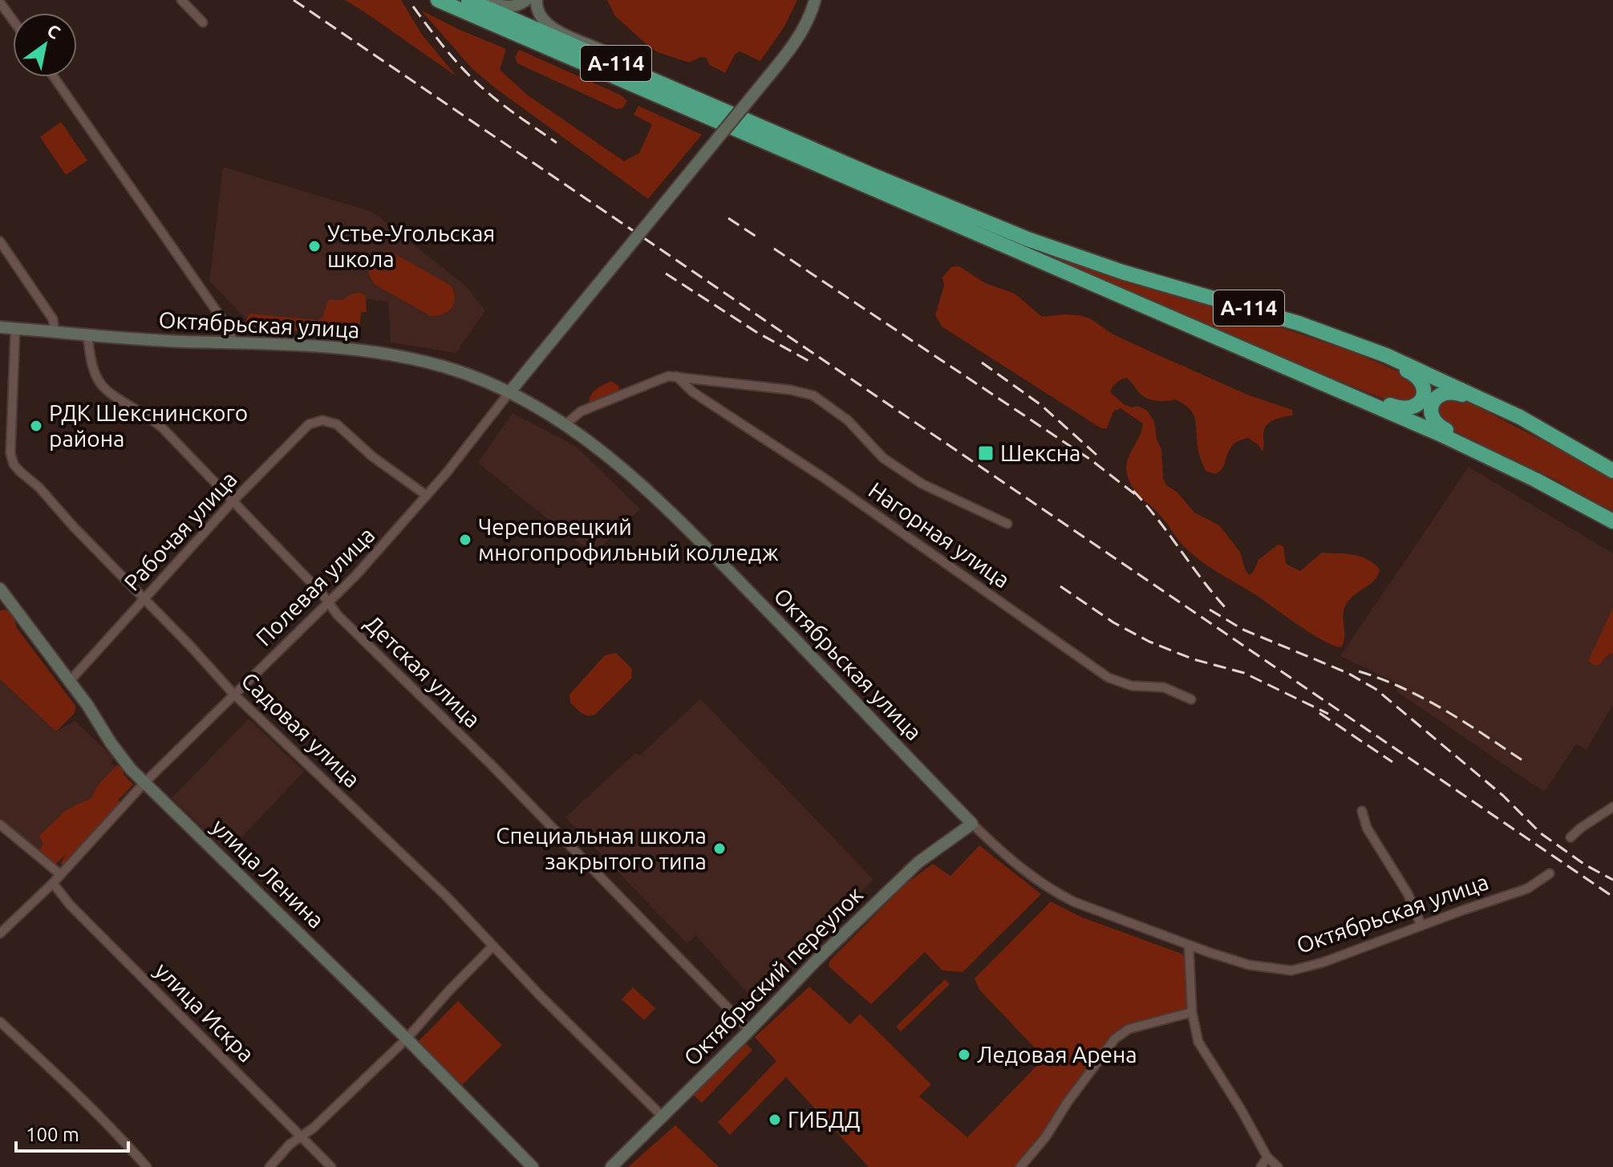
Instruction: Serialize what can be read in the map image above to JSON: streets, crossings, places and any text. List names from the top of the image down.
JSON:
{
  "streets": {
    "highway": ["А-114"],
    "street": [
      "Октябрьская улица",
      "Рабочая улица",
      "Нагорная улица",
      "Полевая улица",
      "Детская улица",
      "Садовая улица",
      "улица Ленина",
      "Октябрьский переулок",
      "улица Искра"
    ]
  },
  "crossings": [
    ["Октябрьская улица", "Полевая улица"],
    ["Октябрьская улица", "Детская улица"],
    ["Октябрьская улица", "Садовая улица"],
    ["Октябрьская улица", "Октябрьский переулок"],
    ["Рабочая улица", "Полевая улица"],
    ["Рабочая улица", "Детская улица"],
    ["Рабочая улица", "Садовая улица"],
    ["Рабочая улица", "улица Ленина"],
    ["Полевая улица", "Детская улица"],
    ["Полевая улица", "Садовая улица"],
    ["Полевая улица", "улица Ленина"],
    ["Полевая улица", "улица Искра"],
    ["Детская улица", "Октябрьский переулок"],
    ["Садовая улица", "Октябрьский переулок"]
  ],
  "places": {
    "other": [
      "Устье-Угольская школа",
      "РДК Шекснинского района",
      "Череповецкий многопрофильный колледж",
      "Специальная школа закрытого типа",
      "Ледовая Арена",
      "ГИБДД"
    ],
    "transit": ["Шексна"]
  },
  "scale_bar": "100 m",
  "north": "top right"
}
